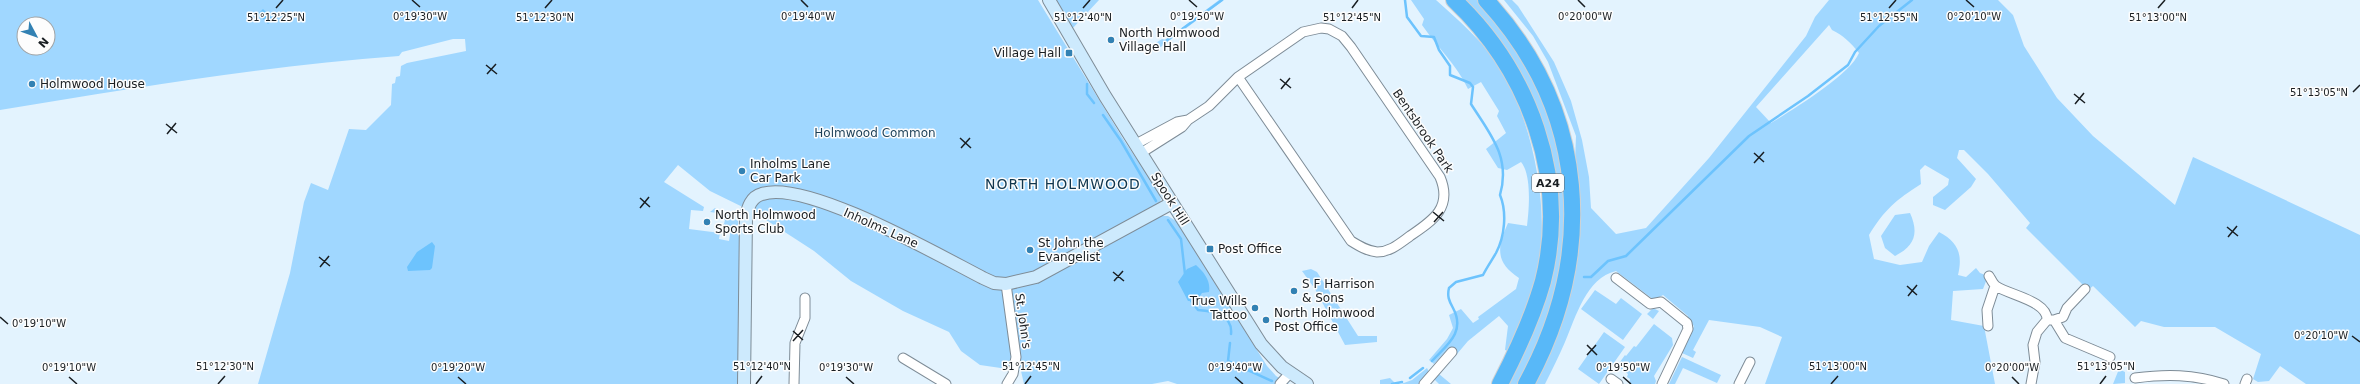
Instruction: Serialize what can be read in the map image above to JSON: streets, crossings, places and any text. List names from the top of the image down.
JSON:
{
  "streets": {
    "highway": ["A24"],
    "street": [
      "Bentsbrook Park",
      "Spook Hill",
      "Inholms Lane",
      "St. John's"
    ]
  },
  "crossings": [
    ["Bentsbrook Park", "Spook Hill"],
    ["Spook Hill", "Inholms Lane"],
    ["Inholms Lane", "St. John's"]
  ],
  "districts": ["NORTH HOLMWOOD"],
  "parks": ["Holmwood Common"],
  "places": {
    "other": [
      "North Holmwood Village Hall",
      "Holmwood House",
      "Inholms Lane Car Park",
      "North Holmwood Sports Club",
      "St John the Evangelist",
      "S F Harrison & Sons",
      "True Wills Tattoo",
      "North Holmwood Post Office"
    ],
    "transit": ["Village Hall", "Post Office"]
  },
  "north": "bottom right",
  "coordinates": [
    "0°19'30\"W",
    "0°19'40\"W",
    "0°19'50\"W",
    "0°20'00\"W",
    "0°20'10\"W",
    "51°12'45\"N",
    "51°13'00\"N",
    "51°12'25\"N",
    "51°12'30\"N",
    "51°12'40\"N",
    "51°12'55\"N",
    "51°13'05\"N",
    "0°19'10\"W",
    "0°19'20\"W"
  ]
}
